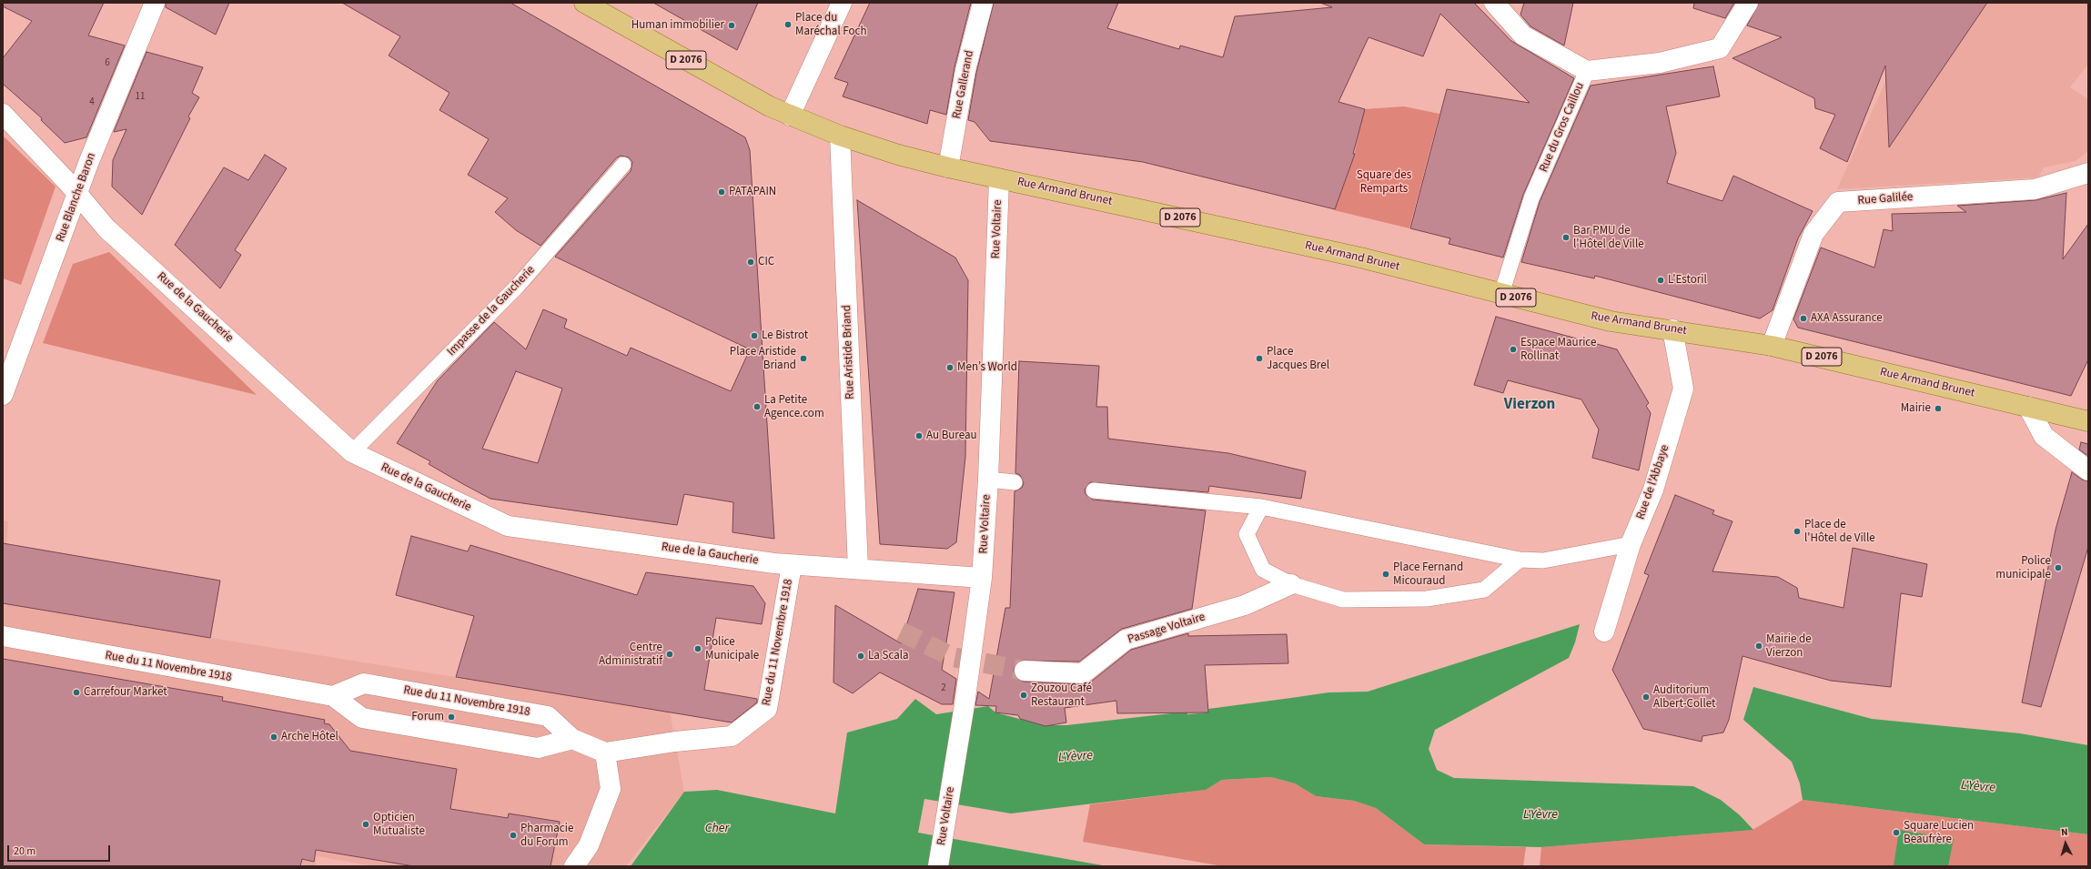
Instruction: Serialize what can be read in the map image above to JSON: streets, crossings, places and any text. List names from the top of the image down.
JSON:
{
  "streets": {
    "main road": ["D 2076", "Rue Armand Brunet"],
    "street": [
      "Rue Gallerand",
      "Rue du Gros Caillou",
      "Rue Blanche Baron",
      "Rue Galilée",
      "Rue Voltaire",
      "Rue de la Gaucherie",
      "Rue Aristide Briand",
      "Rue de l'Abbaye",
      "Passage Voltaire",
      "Rue du 11 Novembre 1918"
    ],
    "lane": ["Impasse de la Gaucherie"]
  },
  "crossings": [
    ["D 2076", "Rue Gallerand"],
    ["D 2076", "Rue Armand Brunet"],
    ["D 2076", "Rue Voltaire"],
    ["D 2076", "Rue Aristide Briand"],
    ["Rue du Gros Caillou", "Rue Armand Brunet"],
    ["Rue Armand Brunet", "Rue Galilée"],
    ["Rue Armand Brunet", "Rue Voltaire"],
    ["Rue Armand Brunet", "Rue de l'Abbaye"],
    ["Rue Blanche Baron", "Rue de la Gaucherie"],
    ["Rue Voltaire", "Rue de la Gaucherie"],
    ["Rue de la Gaucherie", "Impasse de la Gaucherie"],
    ["Rue de la Gaucherie", "Rue Aristide Briand"],
    ["Rue de la Gaucherie", "Rue du 11 Novembre 1918"]
  ],
  "districts": ["Vierzon"],
  "water": ["L'Yèvre", "Cher"],
  "parks": ["Square des Remparts"],
  "places": [
    "Place du Maréchal Foch",
    "Human immobilier",
    "PATAPAIN",
    "Bar PMU de l'Hôtel de Ville",
    "CIC",
    "L'Estoril",
    "AXA Assurance",
    "Le Bistrot",
    "Espace Maurice Rollinat",
    "Place Aristide Briand",
    "Place Jacques Brel",
    "Men’s World",
    "La Petite Agence.com",
    "Mairie",
    "Au Bureau",
    "Place de l'Hôtel de Ville",
    "Police municipale",
    "Place Fernand Micouraud",
    "Mairie de Vierzon",
    "Police Municipale",
    "Centre Administratif",
    "La Scala",
    "Carrefour Market",
    "Zouzou Café Restaurant",
    "Auditorium Albert-Collet",
    "Forum",
    "Arche Hôtel",
    "Opticien Mutualiste",
    "Square Lucien Beaufrère",
    "Pharmacie du Forum"
  ],
  "house_numbers": [
    "6",
    "11",
    "4",
    "2"
  ],
  "scale_bar": "20 m",
  "north": "top"
}
